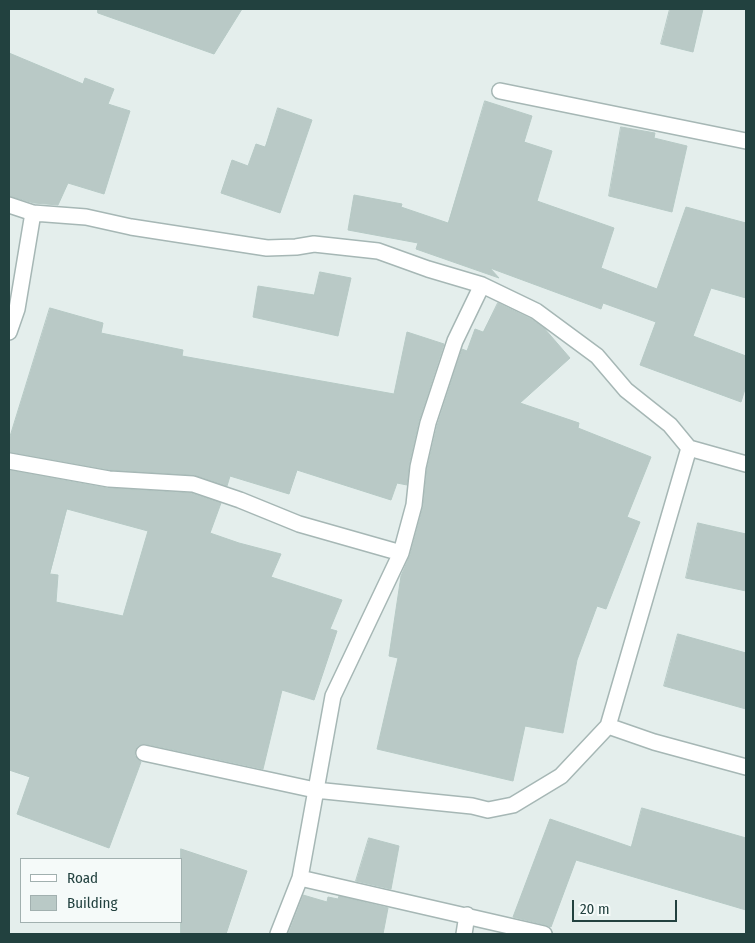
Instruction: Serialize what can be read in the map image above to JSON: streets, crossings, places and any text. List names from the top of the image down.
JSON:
{
  "legend": ["Road", "Building"],
  "scale_bar": "20 m"
}
